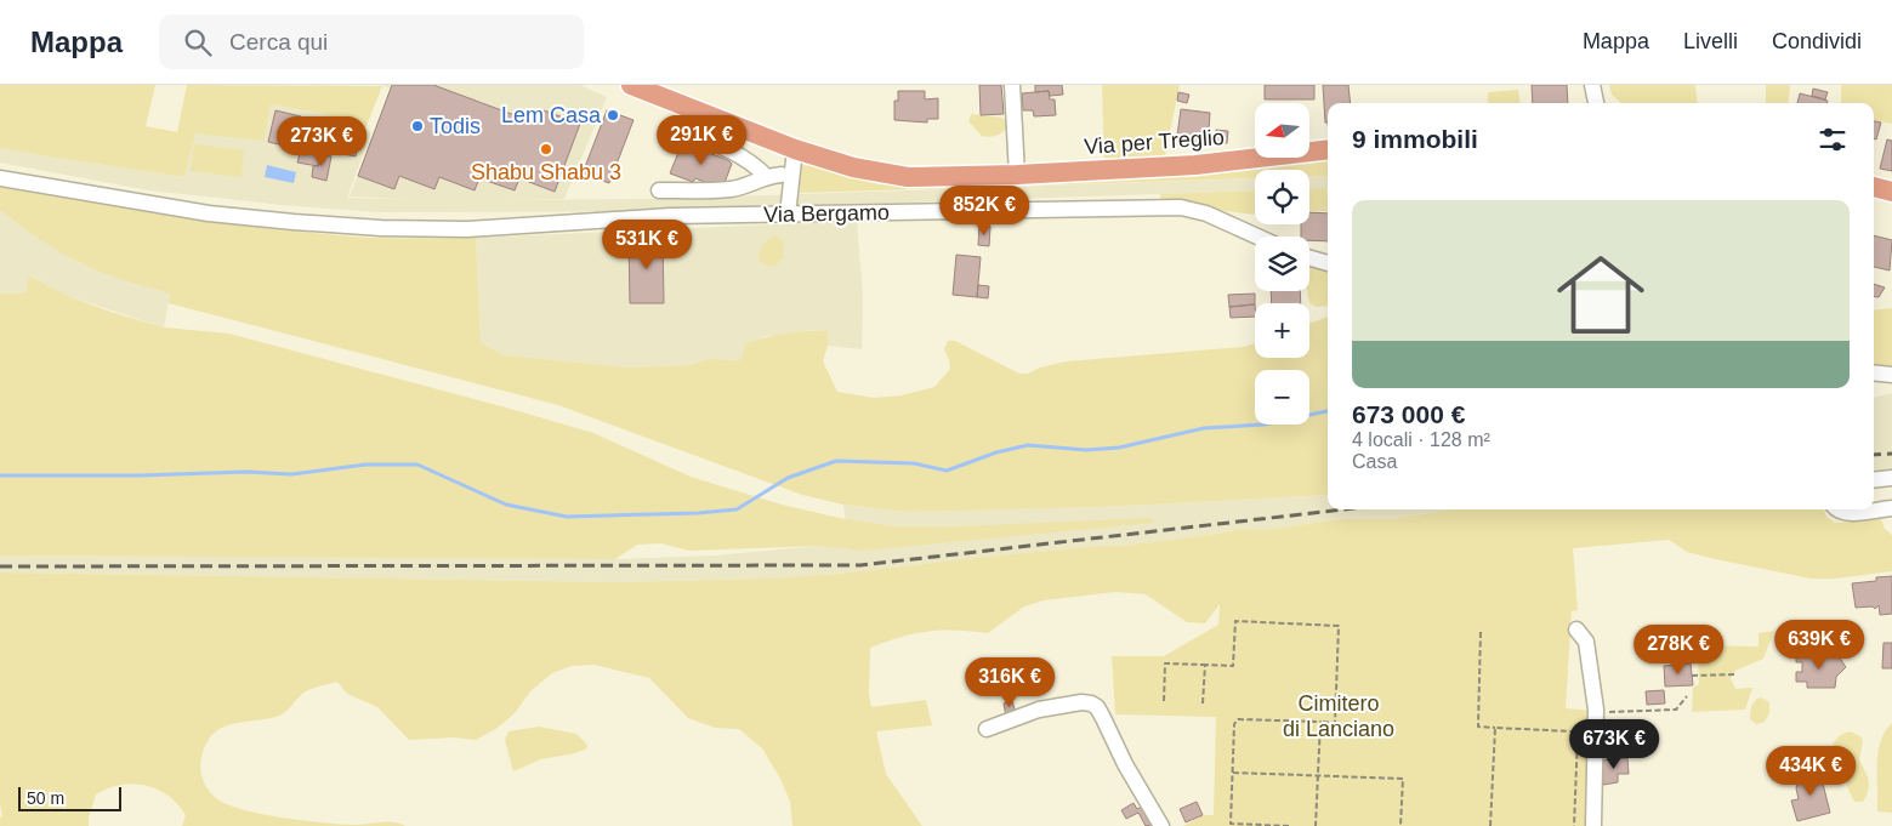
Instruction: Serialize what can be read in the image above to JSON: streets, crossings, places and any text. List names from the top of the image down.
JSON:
{
  "streets": {
    "main road": ["Via per Treglio"],
    "street": ["Via Bergamo"]
  },
  "parks": ["Cimitero di Lanciano"],
  "places": ["Lem Casa", "Todis", "Shabu Shabu 3"],
  "scale_bar": "50 m",
  "north": "left",
  "page": {
    "header": "Mappa",
    "search": "Cerca qui",
    "nav": ["Mappa", "Livelli", "Condividi"],
    "map_buttons": ["+", "−"],
    "heading": "9 immobili",
    "price": [
      "291K €",
      "273K €",
      "852K €",
      "531K €",
      "639K €",
      "278K €",
      "316K €",
      "673K €",
      "434K €"
    ],
    "list": [
      {
        "name": "673 000 €",
        "note": "4 locali · 128 m² · Casa"
      }
    ],
    "scale": "50 m"
  }
}
